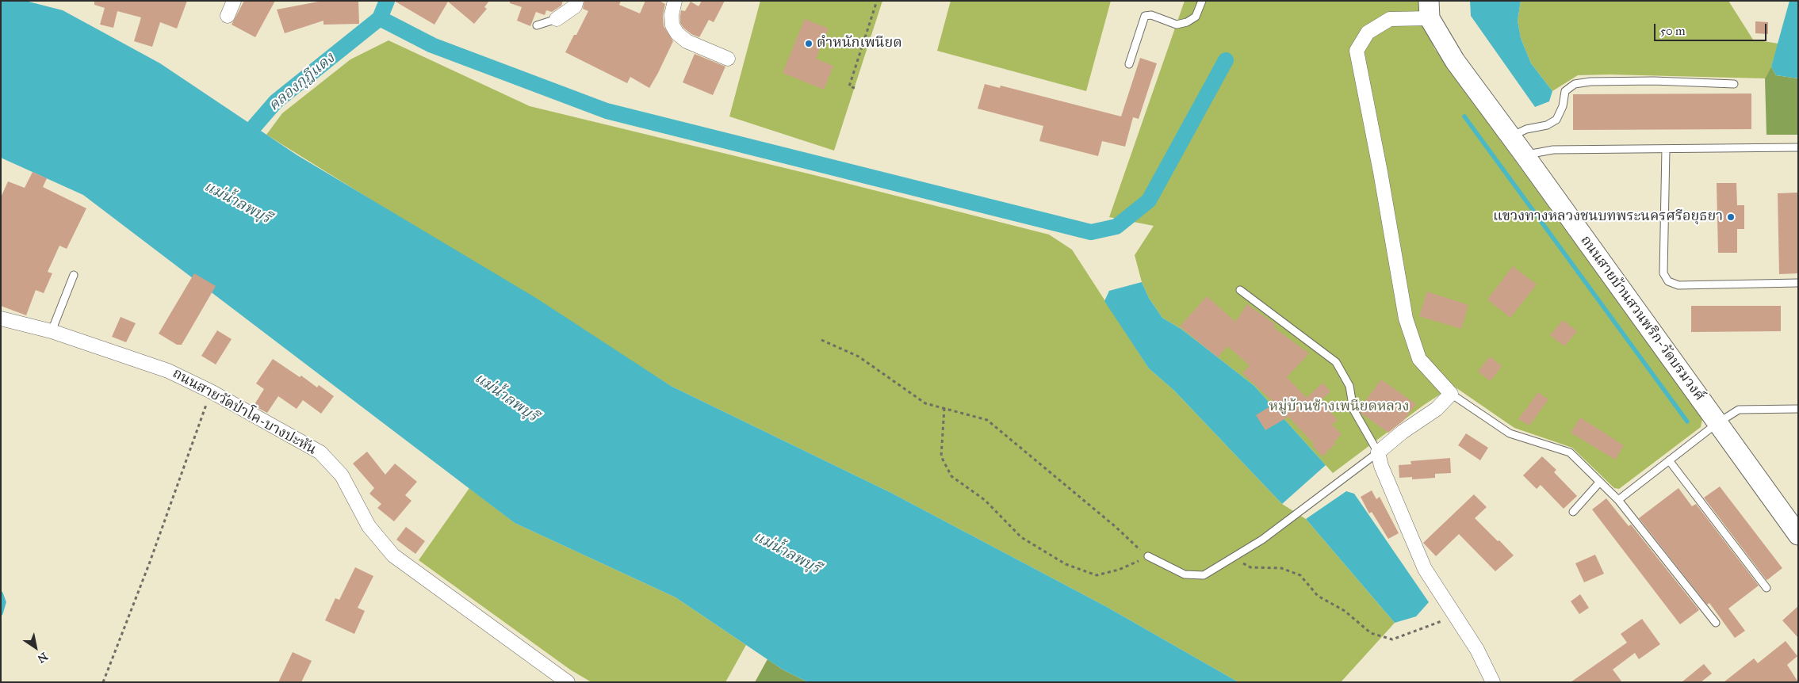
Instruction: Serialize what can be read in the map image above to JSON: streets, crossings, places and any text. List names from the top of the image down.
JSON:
{
  "streets": {
    "street": ["ถนนสายบ้านสวนพริก-วัดบรมวงศ์", "ถนนสายวัดป่าโค-บางปะหัน"]
  },
  "water": ["คลองกุฎีแดง", "แม่น้ำลพบุรี"],
  "parks": ["หมู่บ้านช้างเพนียดหลวง"],
  "places": ["ตำหนักเพนียด", "แขวงทางหลวงชนบทพระนครศรีอยุธยา"],
  "scale_bar": "50 m",
  "north": "bottom right"
}
